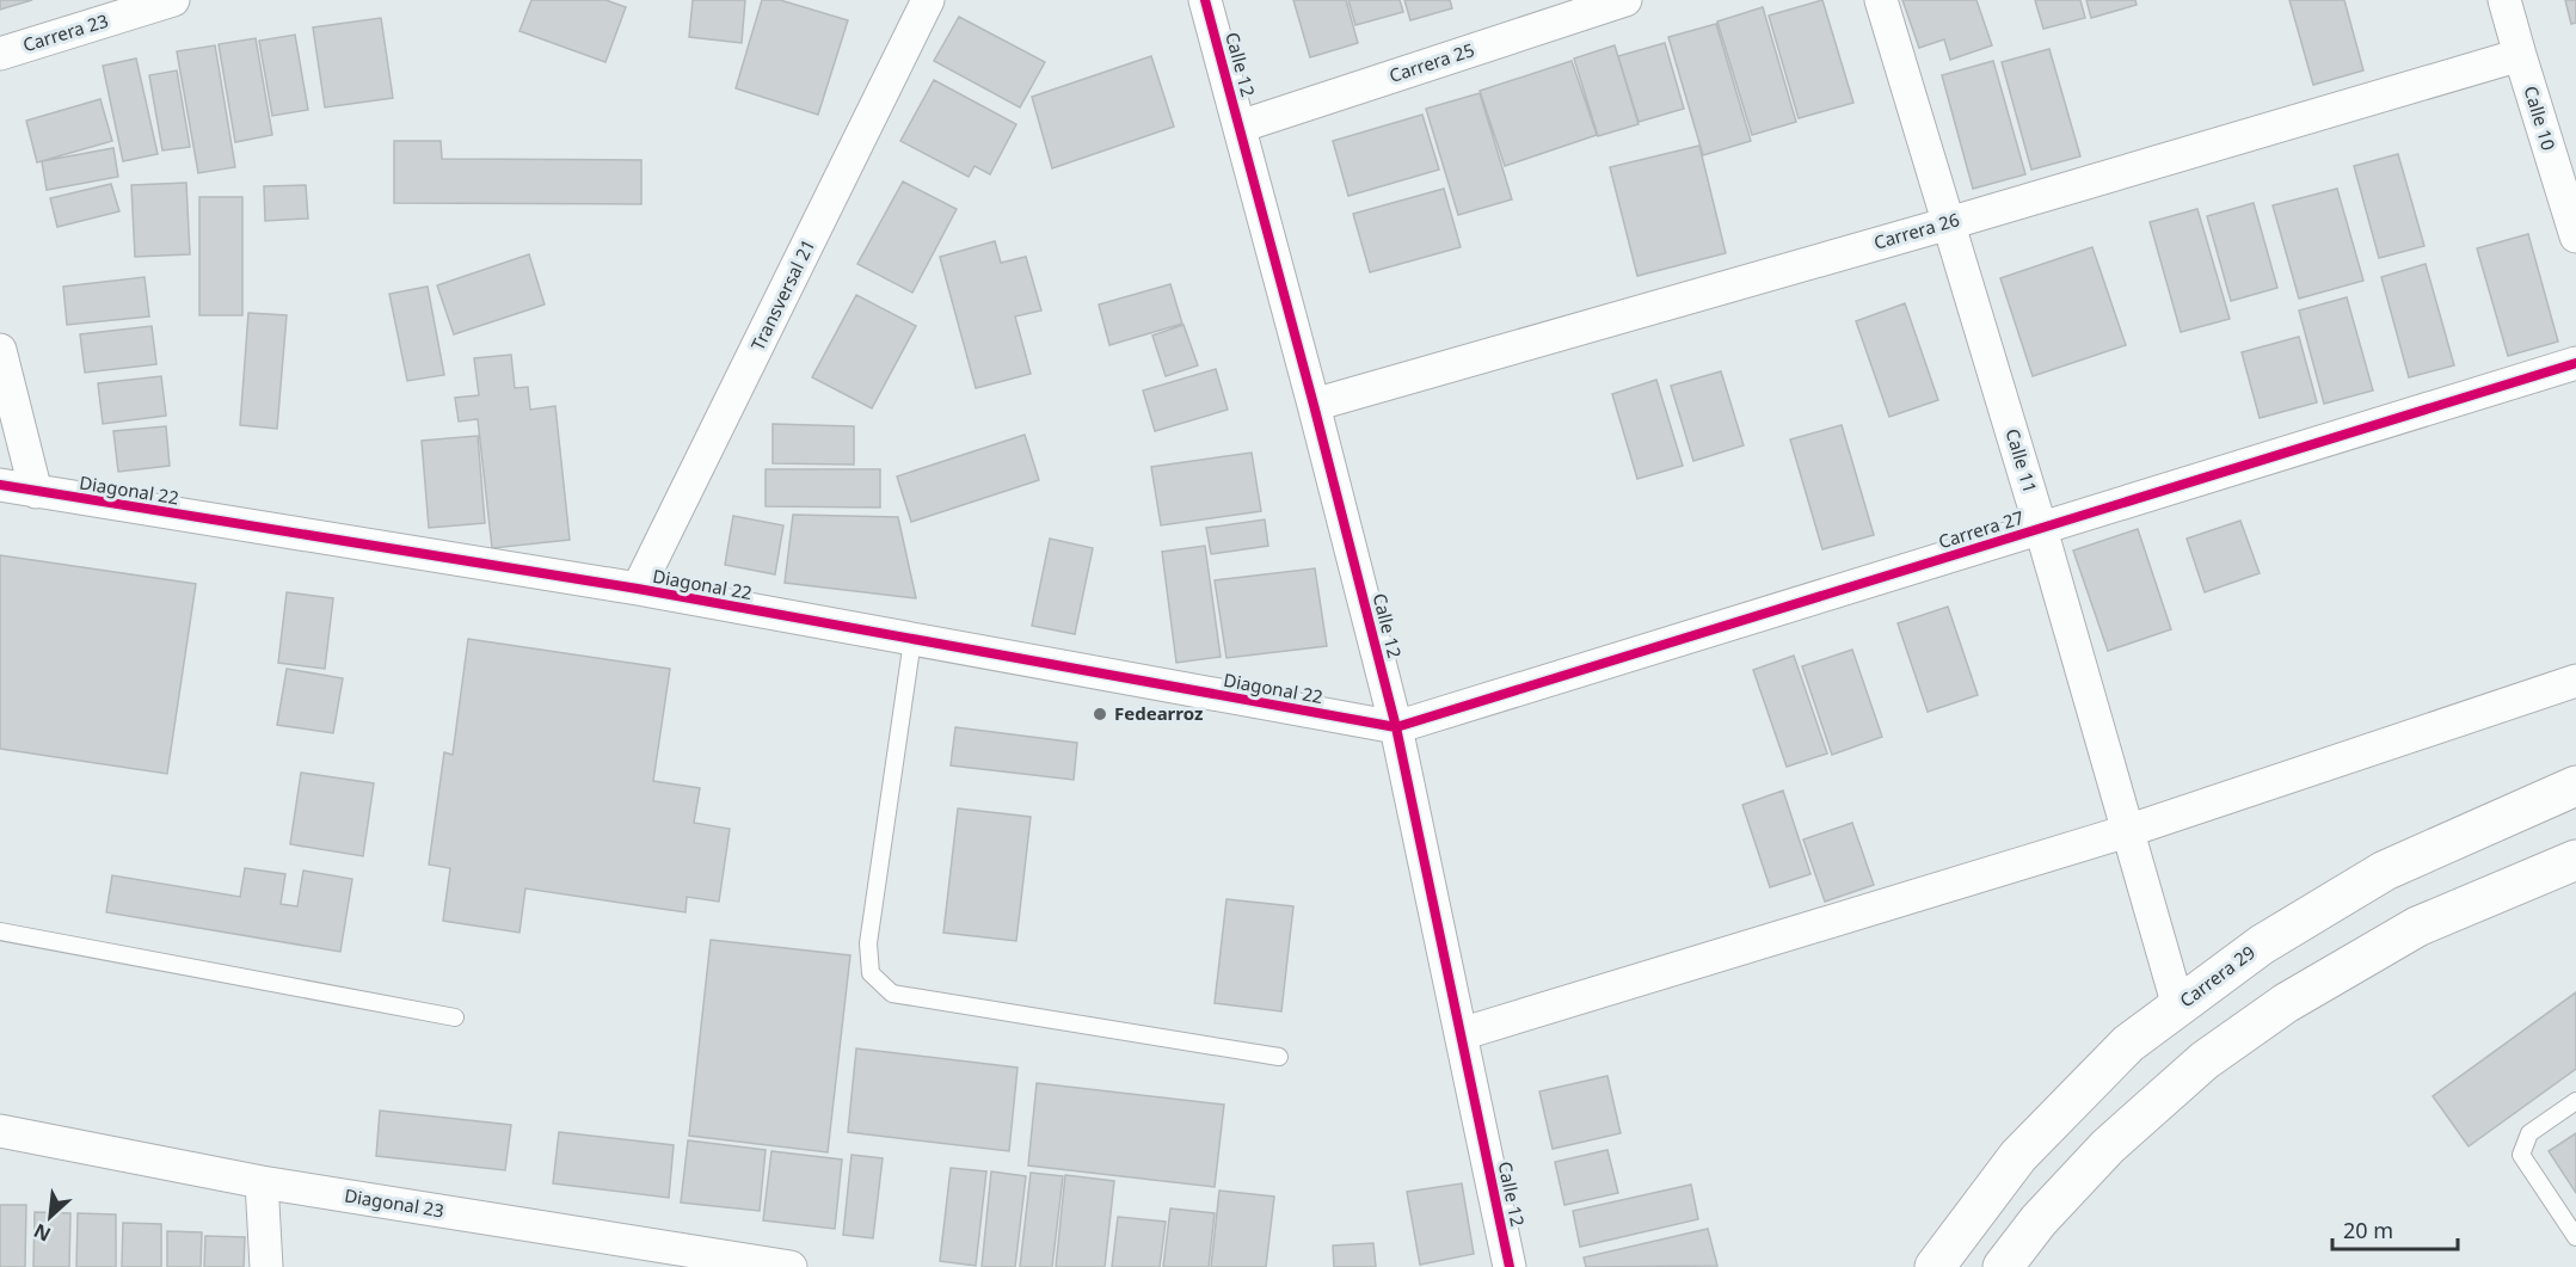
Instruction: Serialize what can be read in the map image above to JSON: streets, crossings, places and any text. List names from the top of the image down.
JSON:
{
  "streets": {
    "main road": ["Carrera 29"],
    "street": [
      "Carrera 23",
      "Carrera 25",
      "Calle 12",
      "Calle 10",
      "Carrera 26",
      "Transversal 21",
      "Calle 11",
      "Diagonal 22",
      "Carrera 27",
      "Diagonal 23"
    ]
  },
  "crossings": [
    ["Carrera 25", "Calle 12"],
    ["Calle 12", "Carrera 26"],
    ["Calle 12", "Diagonal 22"],
    ["Calle 12", "Carrera 27"],
    ["Calle 10", "Carrera 26"],
    ["Carrera 26", "Calle 11"],
    ["Transversal 21", "Diagonal 22"],
    ["Calle 11", "Carrera 27"],
    ["Calle 11", "Carrera 29"],
    ["Diagonal 22", "Carrera 27"]
  ],
  "places": ["Fedearroz"],
  "scale_bar": "20 m",
  "north": "bottom left"
}
